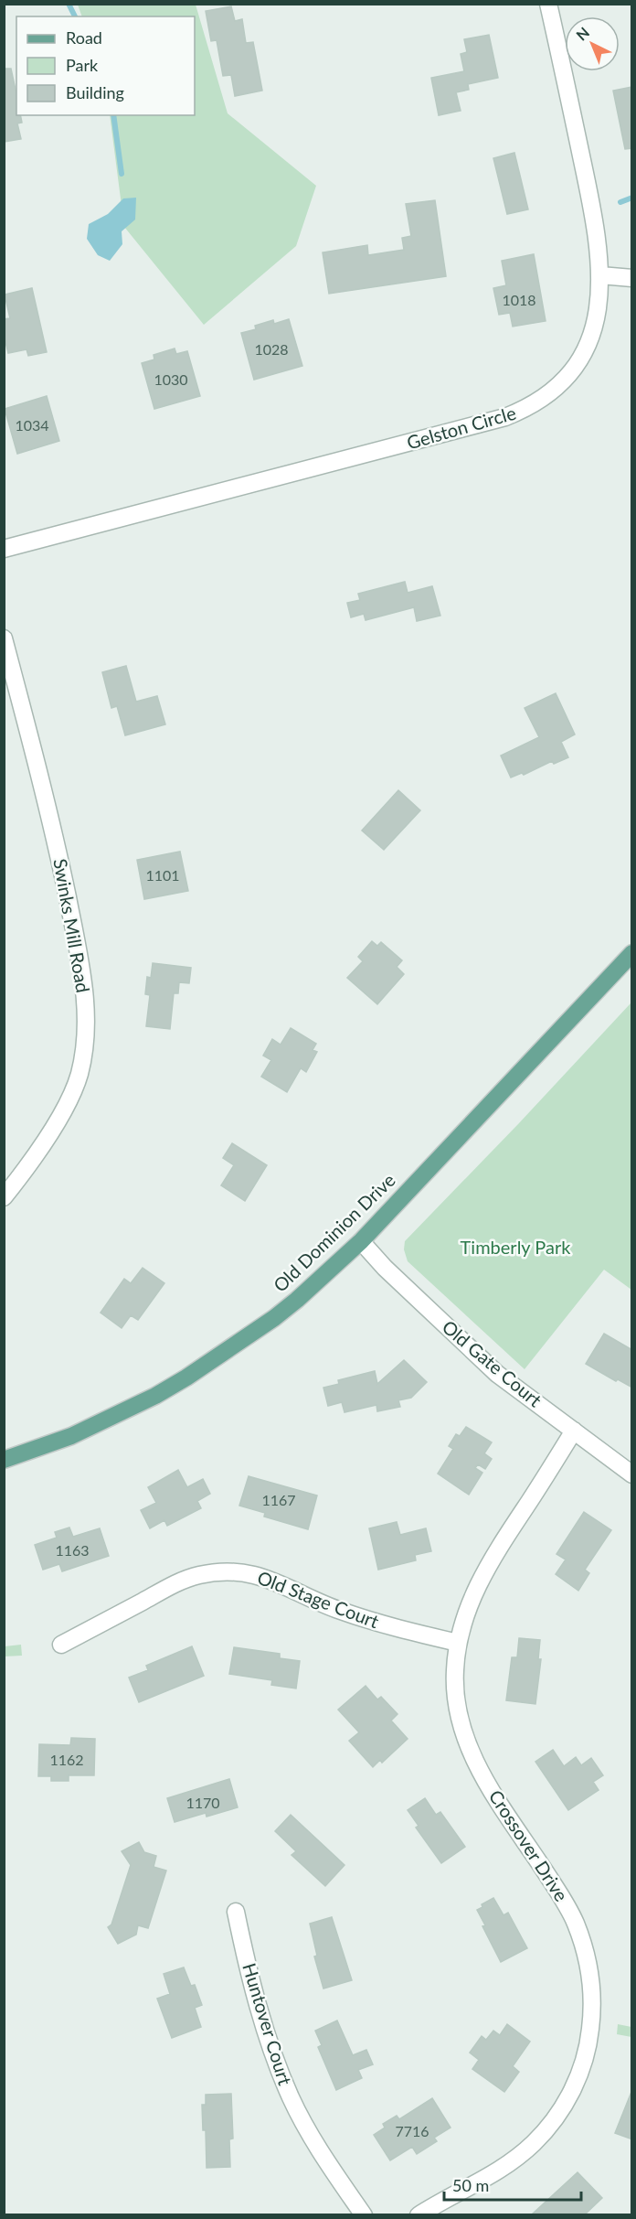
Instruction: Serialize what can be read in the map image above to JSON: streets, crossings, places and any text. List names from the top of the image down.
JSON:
{
  "streets": {
    "main road": ["Old Dominion Drive"],
    "street": [
      "Gelston Circle",
      "Swinks Mill Road",
      "Old Gate Court",
      "Old Stage Court",
      "Crossover Drive",
      "Huntover Court"
    ]
  },
  "crossings": [
    ["Old Dominion Drive", "Old Gate Court"],
    ["Old Gate Court", "Crossover Drive"],
    ["Old Stage Court", "Crossover Drive"]
  ],
  "parks": ["Timberly Park"],
  "house_numbers": [
    "1018",
    "1028",
    "1030",
    "1034",
    "1101",
    "1167",
    "1163",
    "1162",
    "1170",
    "7716"
  ],
  "legend": ["Road", "Park", "Building"],
  "scale_bar": "50 m",
  "north": "top left"
}
